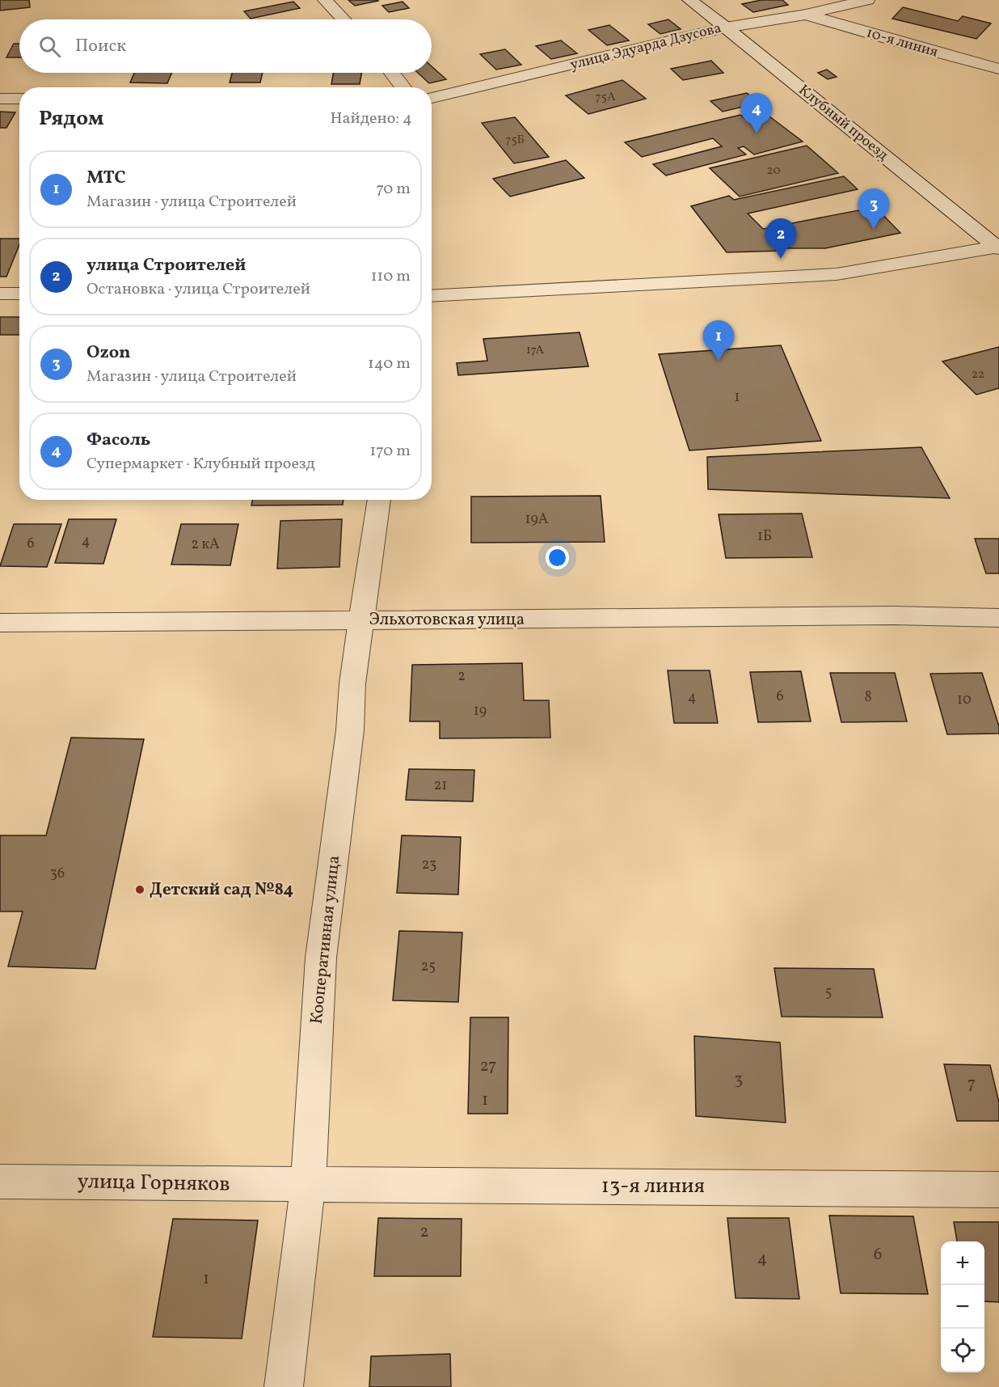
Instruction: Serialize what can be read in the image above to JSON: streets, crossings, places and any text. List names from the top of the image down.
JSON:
{
  "streets": {
    "street": [
      "10-я линия",
      "улица Эдуарда Дзусова",
      "Клубный проезд",
      "Эльхотовская улица",
      "Кооперативная улица",
      "улица Горняков",
      "13-я линия"
    ]
  },
  "crossings": [
    ["10-я линия", "улица Эдуарда Дзусова"],
    ["улица Эдуарда Дзусова", "Клубный проезд"],
    ["Эльхотовская улица", "Кооперативная улица"],
    ["Кооперативная улица", "улица Горняков"],
    ["Кооперативная улица", "13-я линия"],
    ["улица Горняков", "13-я линия"]
  ],
  "places": ["Детский сад №84"],
  "house_numbers": [
    "75А",
    "75Б",
    "20",
    "17А",
    "22",
    "1",
    "19А",
    "1Б",
    "4",
    "6",
    "2 кА",
    "2",
    "6",
    "4",
    "8",
    "10",
    "19",
    "21",
    "23",
    "36",
    "25",
    "5",
    "27",
    "3",
    "7",
    "1",
    "2",
    "6",
    "4",
    "1"
  ],
  "page": {
    "search": "Поиск",
    "heading": ["Рядом", "Найдено: 4"],
    "pins": [
      "4",
      "3",
      "2",
      "1"
    ],
    "list": [
      {
        "mark": "1",
        "name": "МТС",
        "note": "Магазин · улица Строителей",
        "value": "70 m"
      },
      {
        "mark": "2",
        "name": "улица Строителей",
        "note": "Остановка · улица Строителей",
        "value": "110 m"
      },
      {
        "mark": "3",
        "name": "Ozon",
        "note": "Магазин · улица Строителей",
        "value": "140 m"
      },
      {
        "mark": "4",
        "name": "Фасоль",
        "note": "Супермаркет · Клубный проезд",
        "value": "170 m"
      }
    ],
    "map_buttons": ["+", "−"]
  }
}
